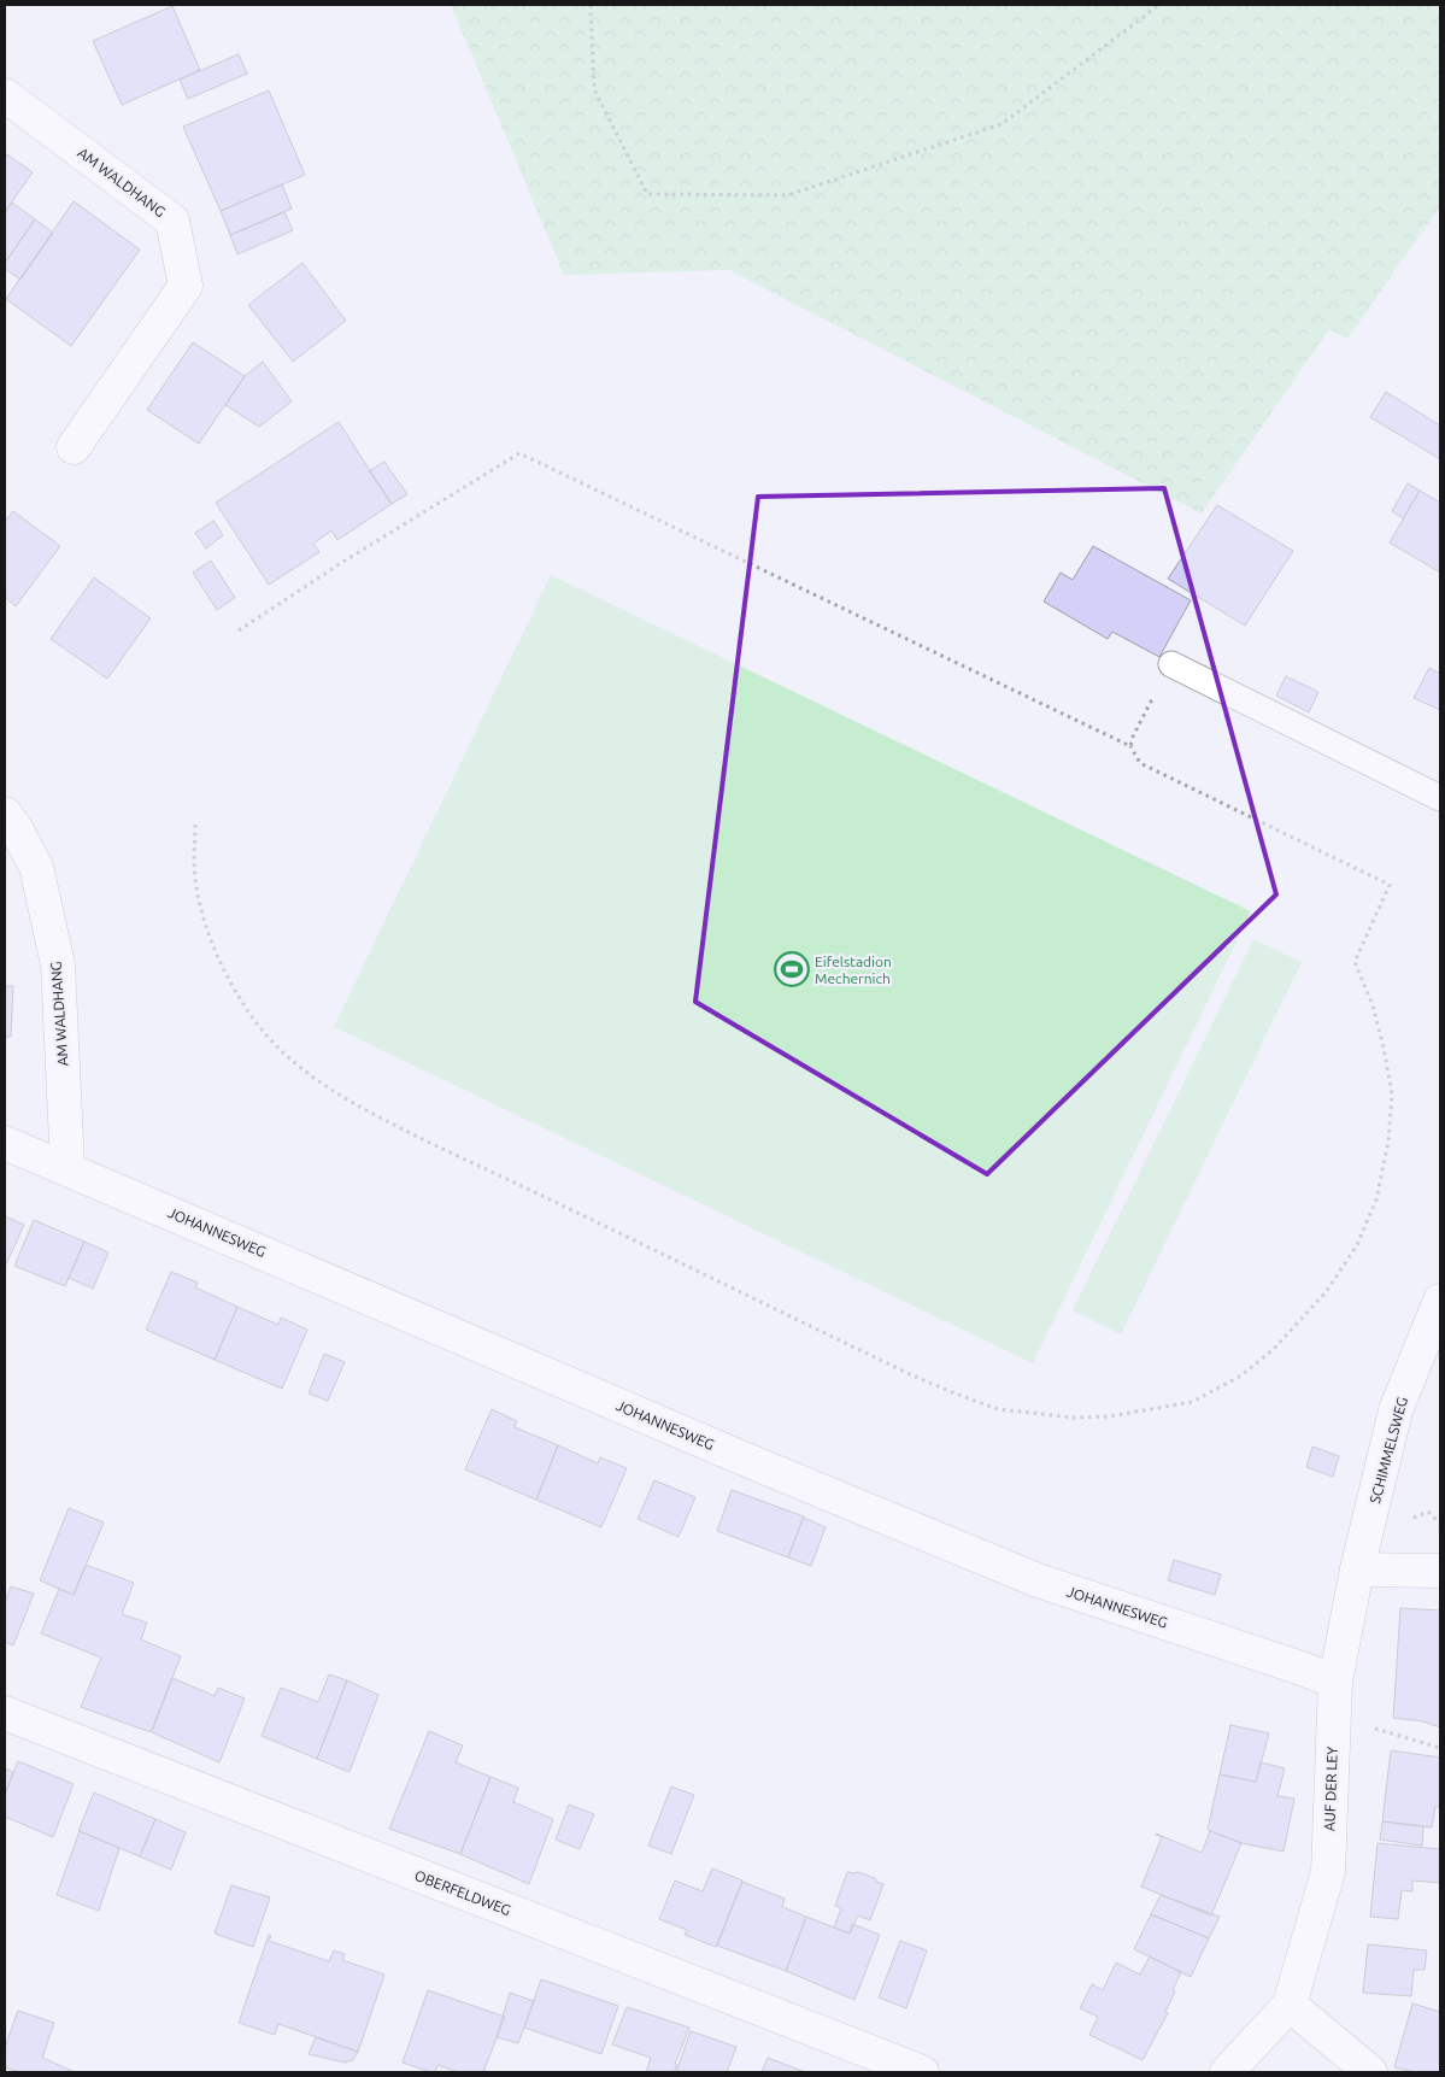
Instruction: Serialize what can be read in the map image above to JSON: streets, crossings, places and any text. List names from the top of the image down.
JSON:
{
  "streets": {
    "street": [
      "AM WALDHANG",
      "JOHANNESWEG",
      "SCHIMMELSWEG",
      "AUF DER LEY",
      "OBERFELDWEG"
    ]
  },
  "crossings": [
    ["AM WALDHANG", "JOHANNESWEG"],
    ["JOHANNESWEG", "AUF DER LEY"],
    ["SCHIMMELSWEG", "AUF DER LEY"]
  ],
  "places": {
    "sports": ["Eifelstadion Mechernich"]
  }
}
